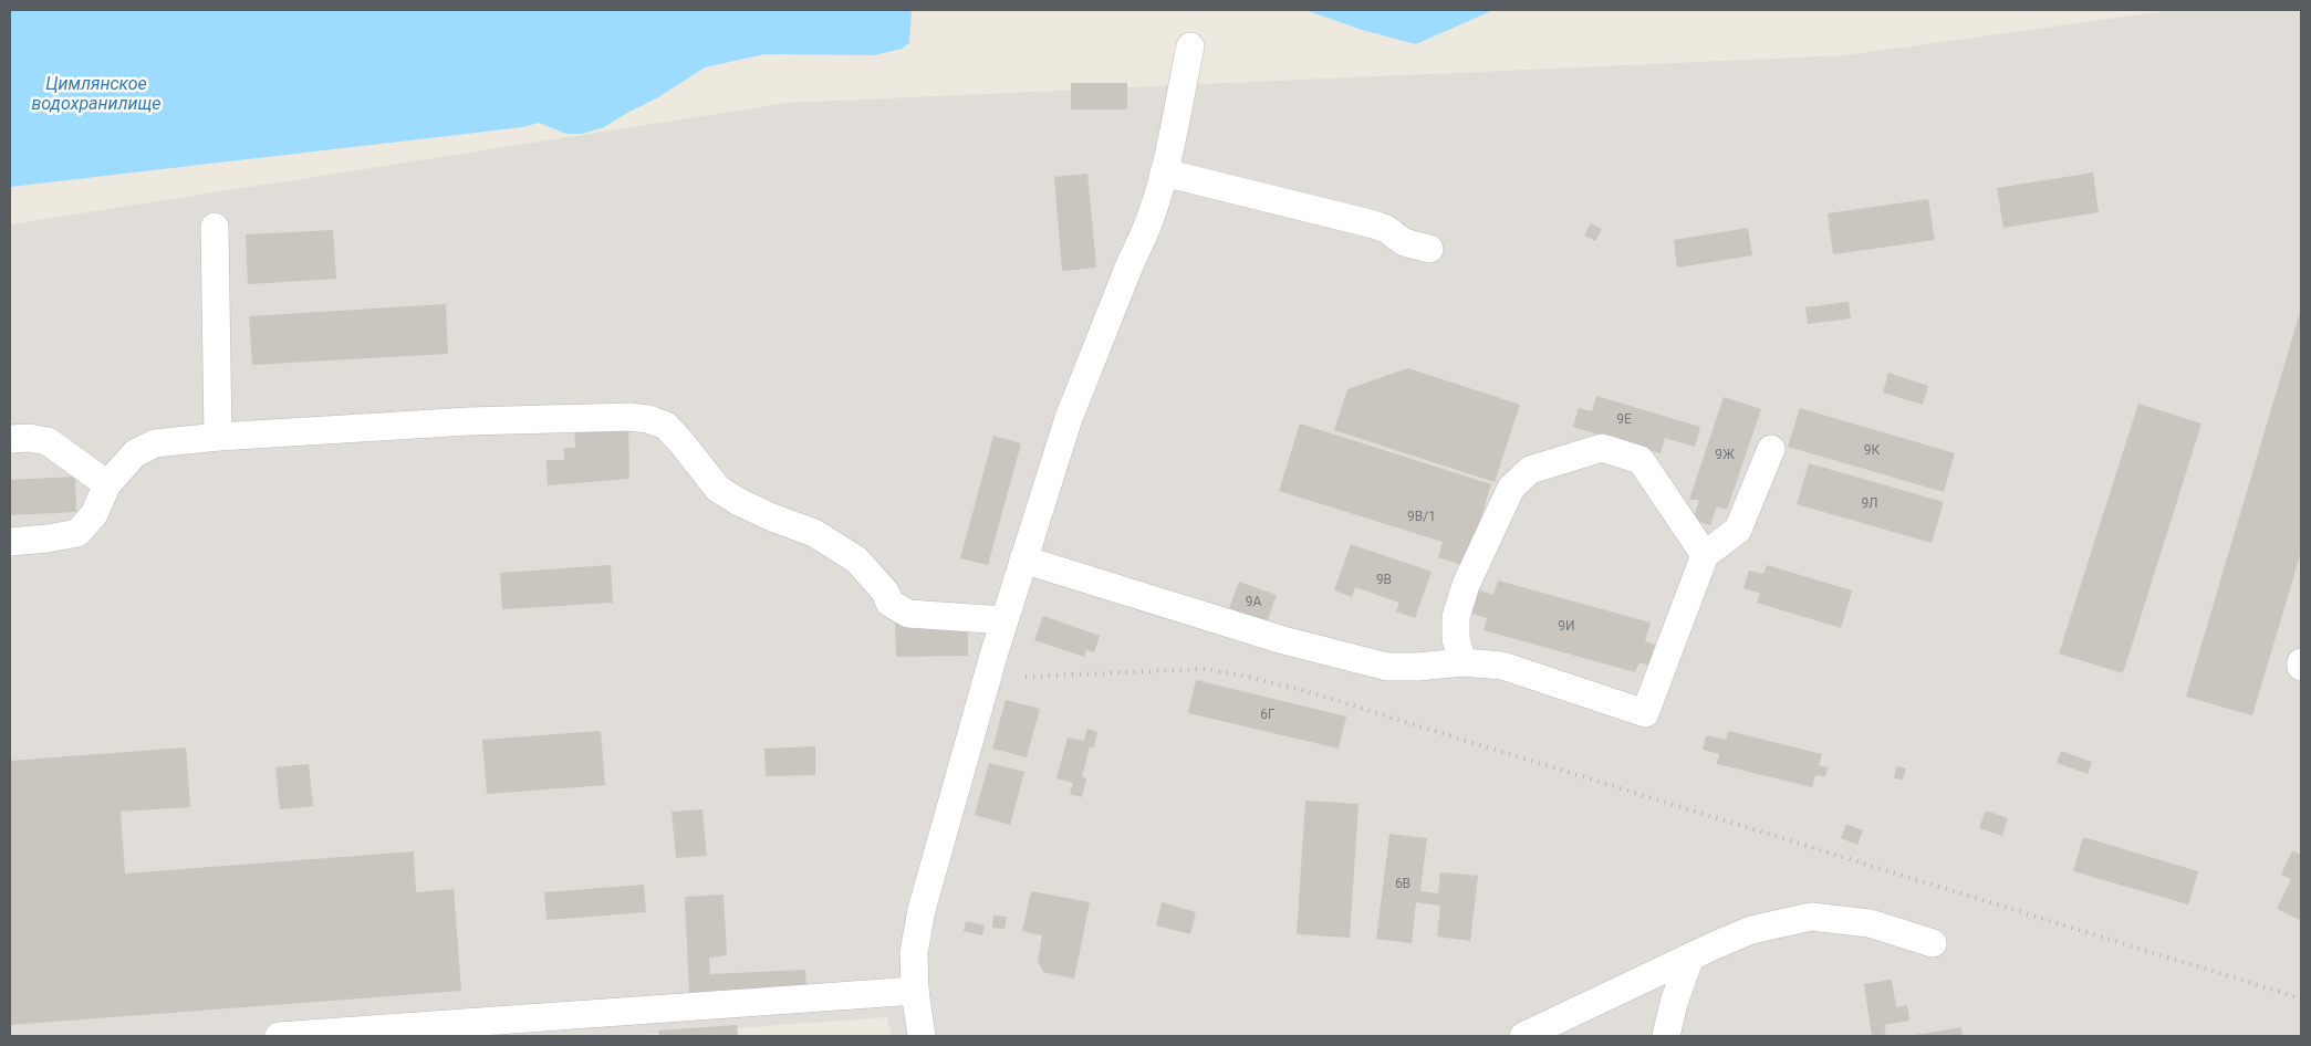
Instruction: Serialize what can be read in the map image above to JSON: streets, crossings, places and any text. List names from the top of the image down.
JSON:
{
  "water": ["Цимлянское водохранилище"],
  "house_numbers": [
    "9Е",
    "9К",
    "9Ж",
    "9Л",
    "9В/1",
    "9В",
    "9А",
    "9И",
    "6Г",
    "6В"
  ]
}
